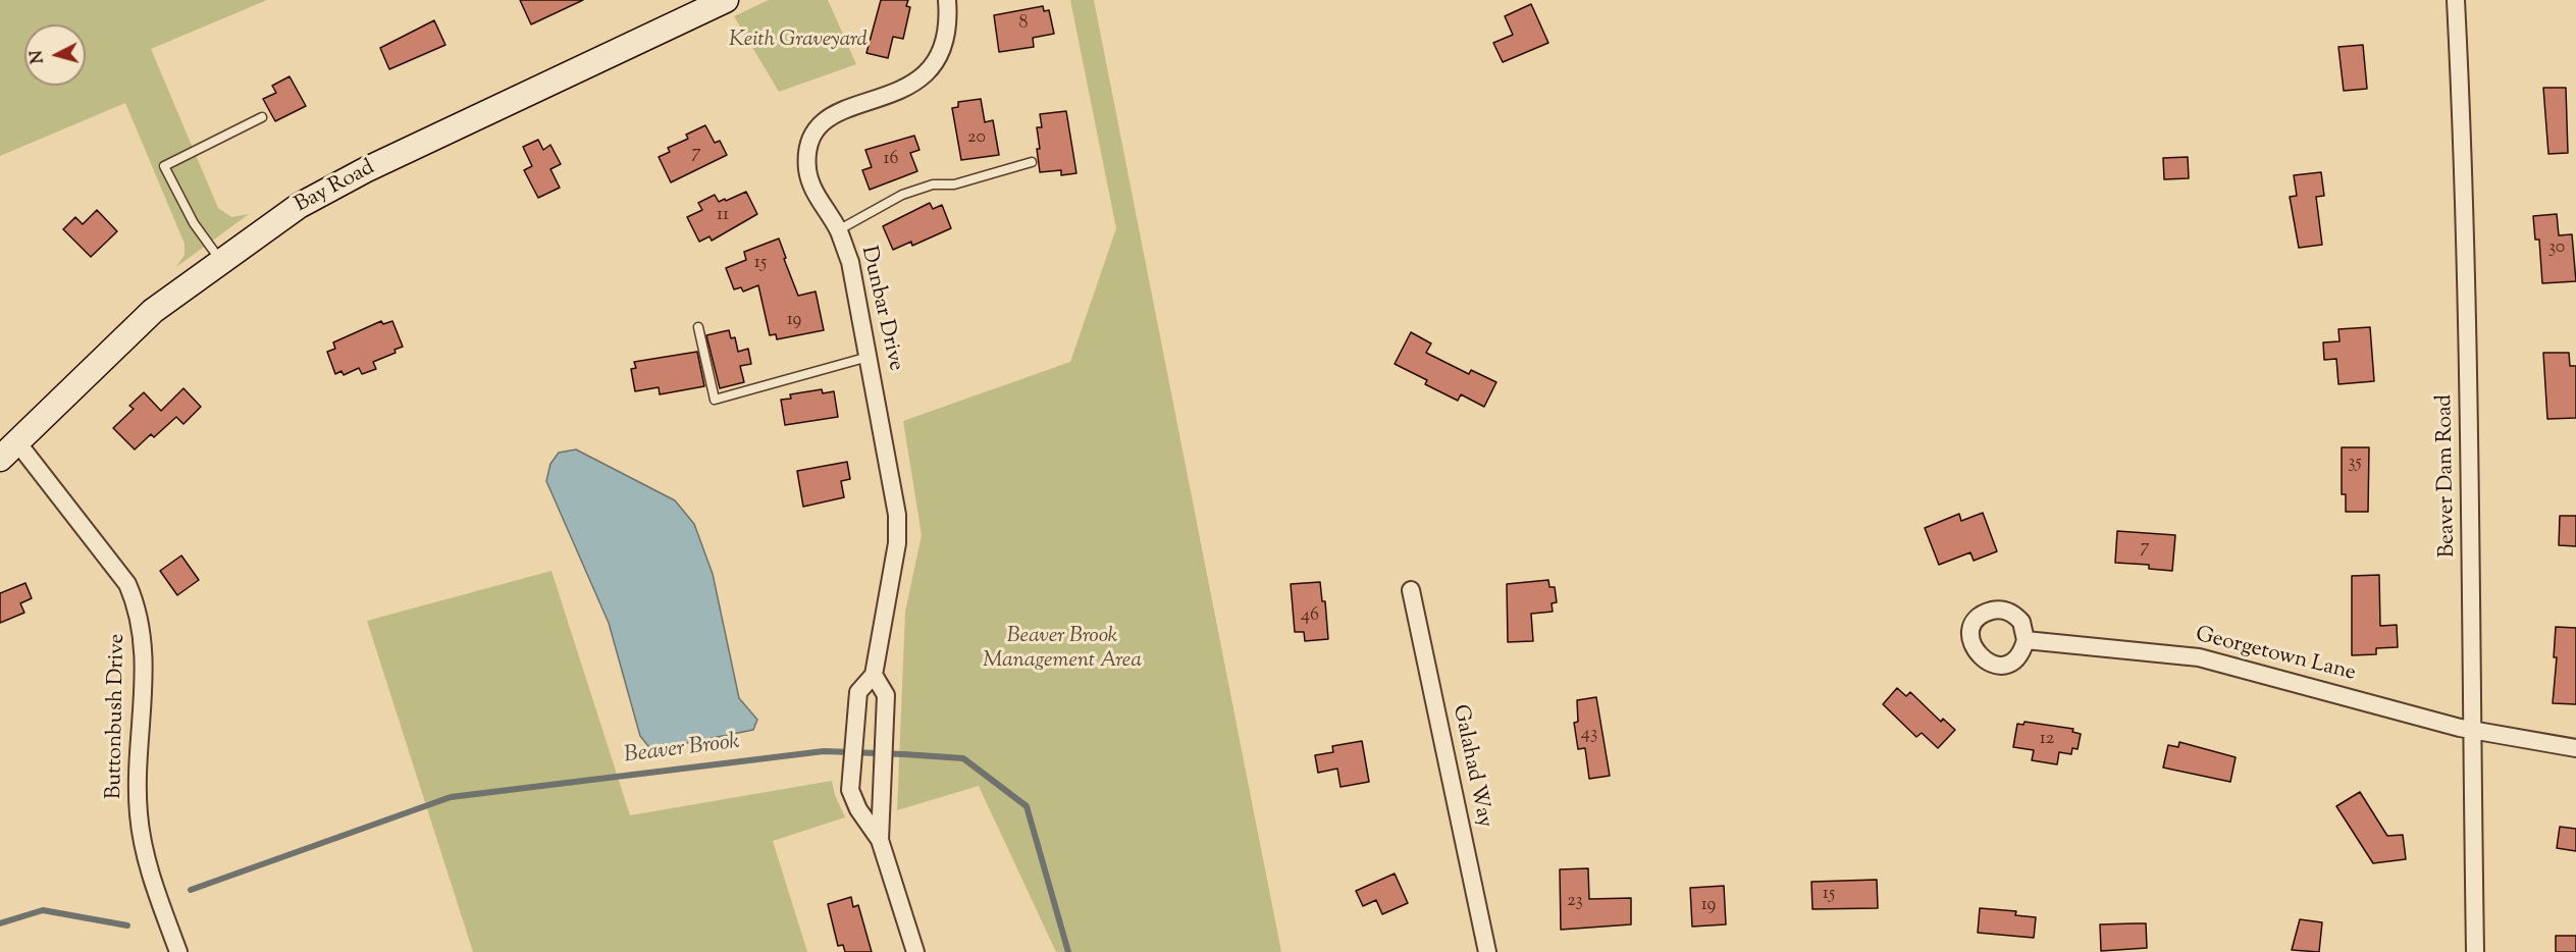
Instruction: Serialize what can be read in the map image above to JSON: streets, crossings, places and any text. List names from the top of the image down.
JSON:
{
  "streets": {
    "main road": ["Bay Road"],
    "street": [
      "Dunbar Drive",
      "Beaver Dam Road",
      "Georgetown Lane",
      "Buttonbush Drive",
      "Galahad Way"
    ]
  },
  "crossings": [
    ["Bay Road", "Buttonbush Drive"],
    ["Beaver Dam Road", "Georgetown Lane"]
  ],
  "water": ["Beaver Brook"],
  "parks": ["Keith Graveyard", "Beaver Brook Management Area"],
  "house_numbers": [
    "8",
    "20",
    "7",
    "16",
    "11",
    "30",
    "15",
    "19",
    "35",
    "7",
    "46",
    "43",
    "12",
    "15",
    "23",
    "19"
  ],
  "north": "left"
}
